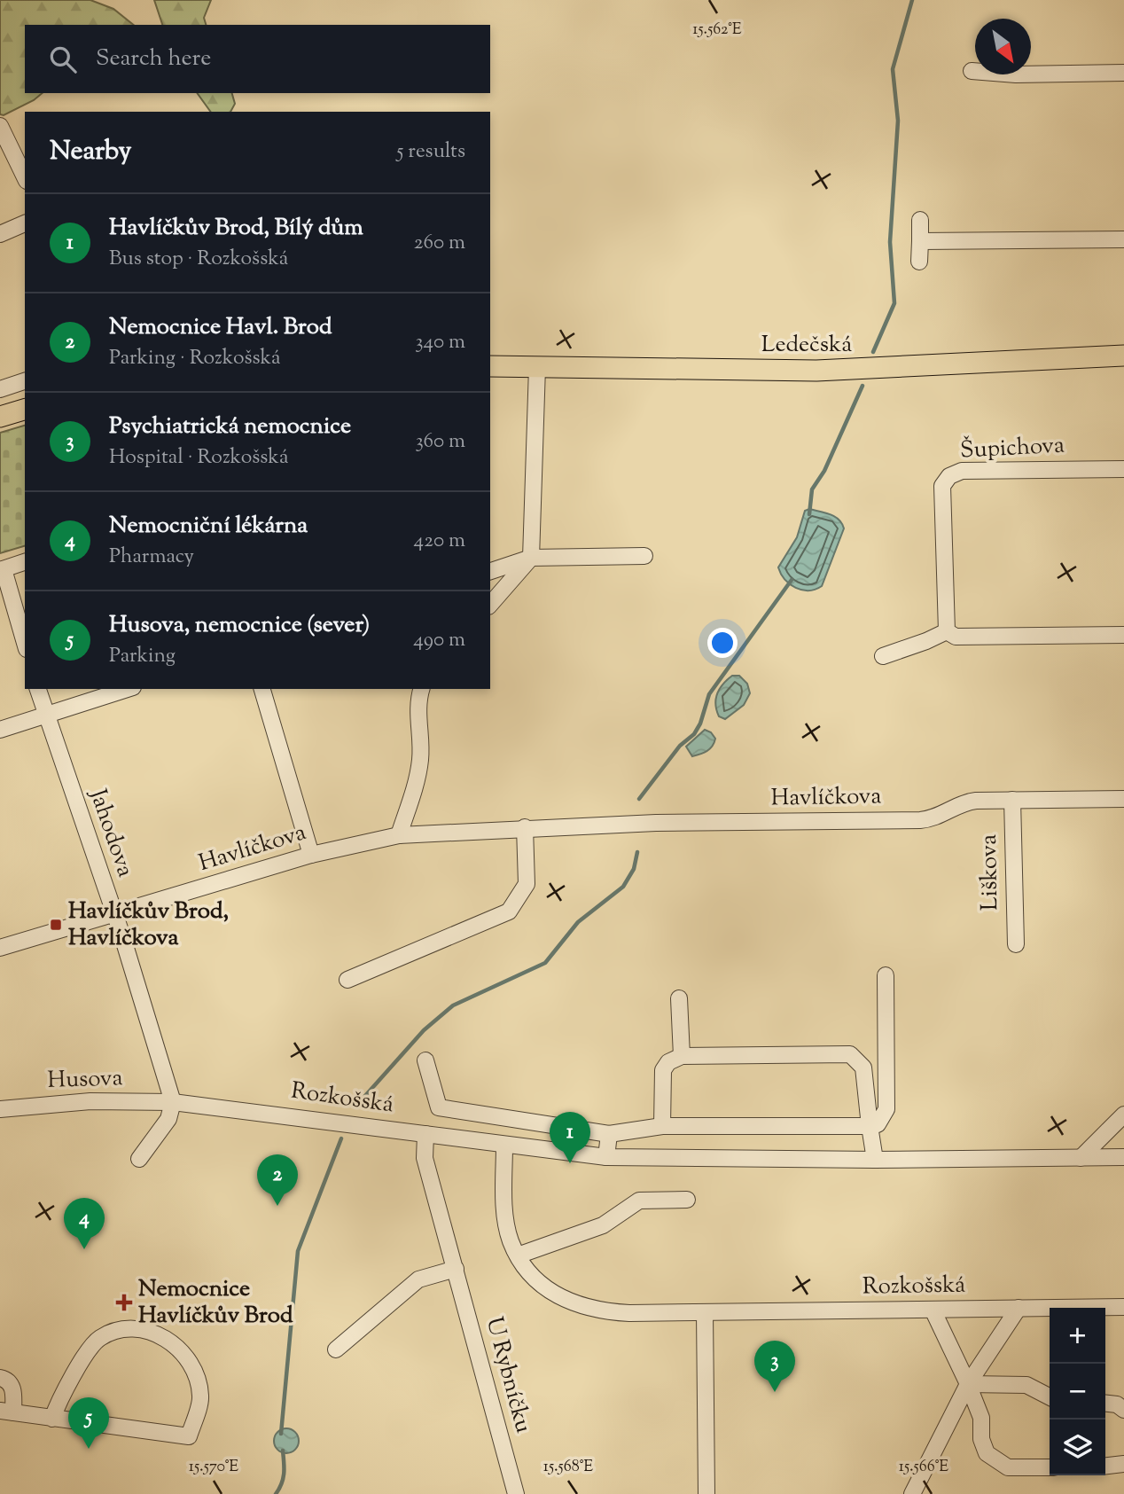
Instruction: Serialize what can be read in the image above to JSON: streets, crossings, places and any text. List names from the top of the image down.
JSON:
{
  "streets": {
    "main road": ["Ledečská"],
    "street": [
      "Šupichova",
      "Havlíčkova",
      "Jahodova",
      "Liškova",
      "Husova",
      "Rozkošská",
      "U Rybníčku"
    ]
  },
  "crossings": [
    ["Havlíčkova", "Jahodova"],
    ["Havlíčkova", "Liškova"],
    ["Jahodova", "Husova"],
    ["Jahodova", "Rozkošská"],
    ["Husova", "Rozkošská"],
    ["Rozkošská", "U Rybníčku"]
  ],
  "places": {
    "transit": ["Havlíčkův Brod, Havlíčkova"],
    "health": ["Nemocnice Havlíčkův Brod"]
  },
  "north": "bottom right",
  "page": {
    "search": "Search here",
    "heading": ["Nearby", "5 results"],
    "list": [
      {
        "mark": "1",
        "name": "Havlíčkův Brod, Bílý dům",
        "note": "Bus stop · Rozkošská",
        "value": "260 m"
      },
      {
        "mark": "2",
        "name": "Nemocnice Havl. Brod",
        "note": "Parking · Rozkošská",
        "value": "340 m"
      },
      {
        "mark": "3",
        "name": "Psychiatrická nemocnice",
        "note": "Hospital · Rozkošská",
        "value": "360 m"
      },
      {
        "mark": "4",
        "name": "Nemocniční lékárna",
        "note": "Pharmacy",
        "value": "420 m"
      },
      {
        "mark": "5",
        "name": "Husova, nemocnice (sever)",
        "note": "Parking",
        "value": "490 m"
      }
    ],
    "pins": [
      "1",
      "2",
      "4",
      "3",
      "5"
    ],
    "map_buttons": ["+", "−"]
  },
  "coordinates": [
    "15.562°E",
    "15.570°E",
    "15.568°E",
    "15.566°E"
  ]
}
